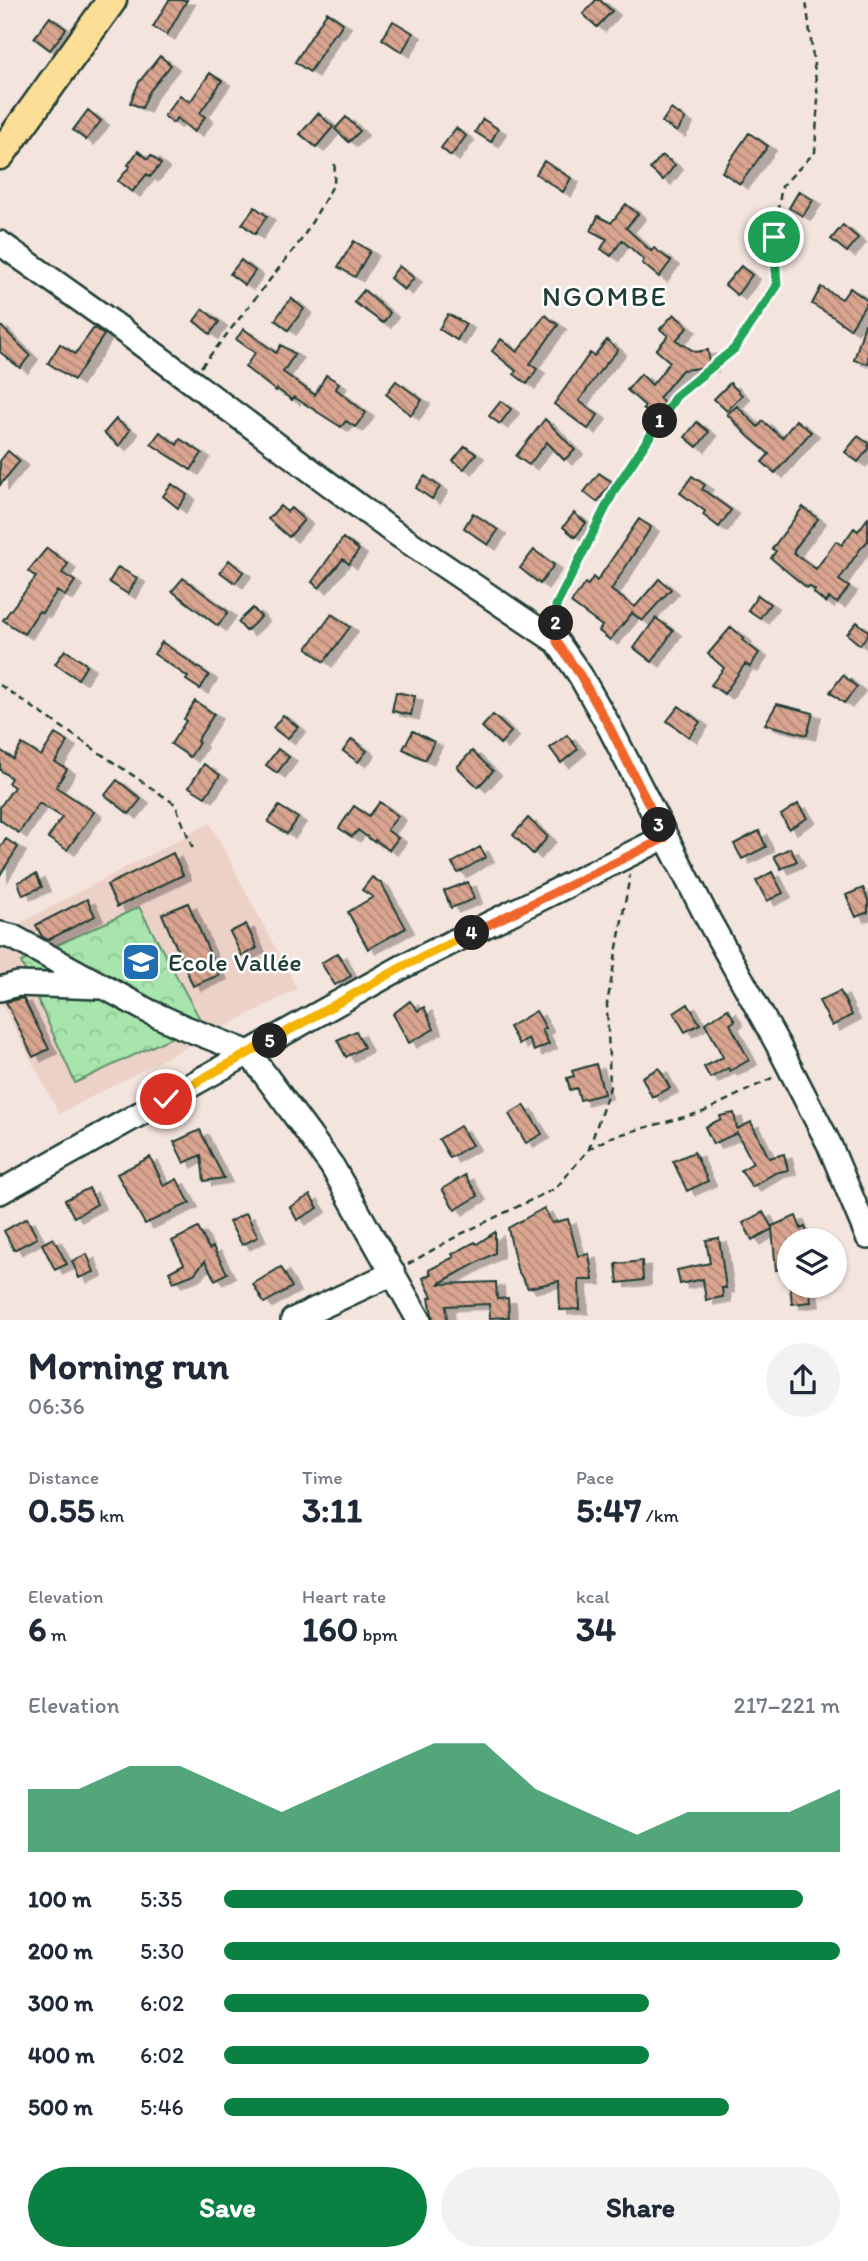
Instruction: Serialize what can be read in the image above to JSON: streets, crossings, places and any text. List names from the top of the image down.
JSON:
{
  "districts": ["NGOMBE"],
  "places": {
    "school or university": ["Ecole Vallée"]
  },
  "page": {
    "pins": [
      "1",
      "2",
      "3",
      "4",
      "5"
    ],
    "heading": ["Morning run", "06:36"],
    "stats": [
      ["Distance", "0.55 km"],
      ["Time", "3:11"],
      ["Pace", "5:47 /km"],
      ["Elevation", "6 m"],
      ["Heart rate", "160 bpm"],
      ["kcal", "34"]
    ],
    "chart": ["Elevation", "217–221 m"],
    "list": [
      {
        "name": "100 m",
        "note": "5:35"
      },
      {
        "name": "200 m",
        "note": "5:30"
      },
      {
        "name": "300 m",
        "note": "6:02"
      },
      {
        "name": "400 m",
        "note": "6:02"
      },
      {
        "name": "500 m",
        "note": "5:46"
      }
    ],
    "buttons": ["Save", "Share"]
  }
}
